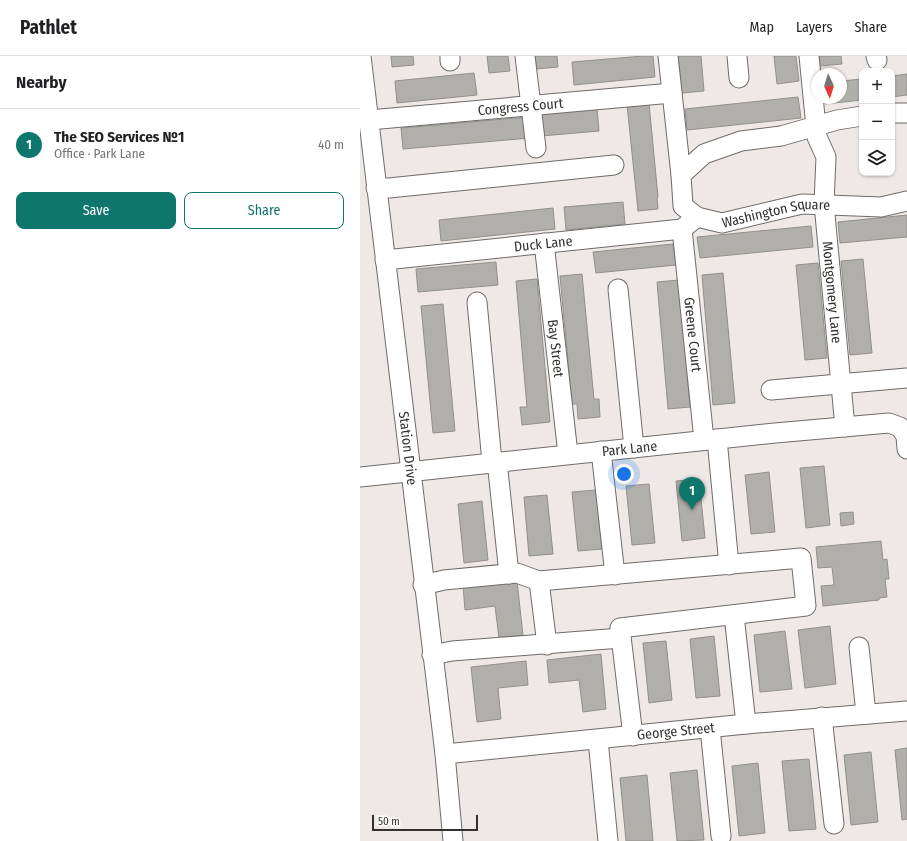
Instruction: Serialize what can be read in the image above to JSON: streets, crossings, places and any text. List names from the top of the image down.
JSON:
{
  "streets": {
    "street": [
      "Congress Court",
      "Washington Square",
      "Duck Lane",
      "Montgomery Lane",
      "Greene Court",
      "Bay Street",
      "Park Lane",
      "Station Drive",
      "George Street"
    ]
  },
  "crossings": [
    ["Congress Court", "Washington Square"],
    ["Congress Court", "Station Drive"],
    ["Washington Square", "Montgomery Lane"],
    ["Duck Lane", "Greene Court"],
    ["Duck Lane", "Bay Street"],
    ["Duck Lane", "Station Drive"],
    ["Montgomery Lane", "Park Lane"],
    ["Greene Court", "Park Lane"],
    ["Bay Street", "Park Lane"],
    ["Park Lane", "Station Drive"],
    ["Station Drive", "George Street"]
  ],
  "scale_bar": "50 m",
  "north": "bottom",
  "page": {
    "header": "Pathlet",
    "nav": ["Map", "Layers", "Share"],
    "heading": "Nearby",
    "map_buttons": ["+", "−"],
    "list": [
      {
        "mark": "1",
        "name": "The SEO Services №1",
        "note": "Office · Park Lane",
        "value": "40 m"
      }
    ],
    "buttons": ["Save", "Share"],
    "pins": "1",
    "scale": "50 m"
  }
}
